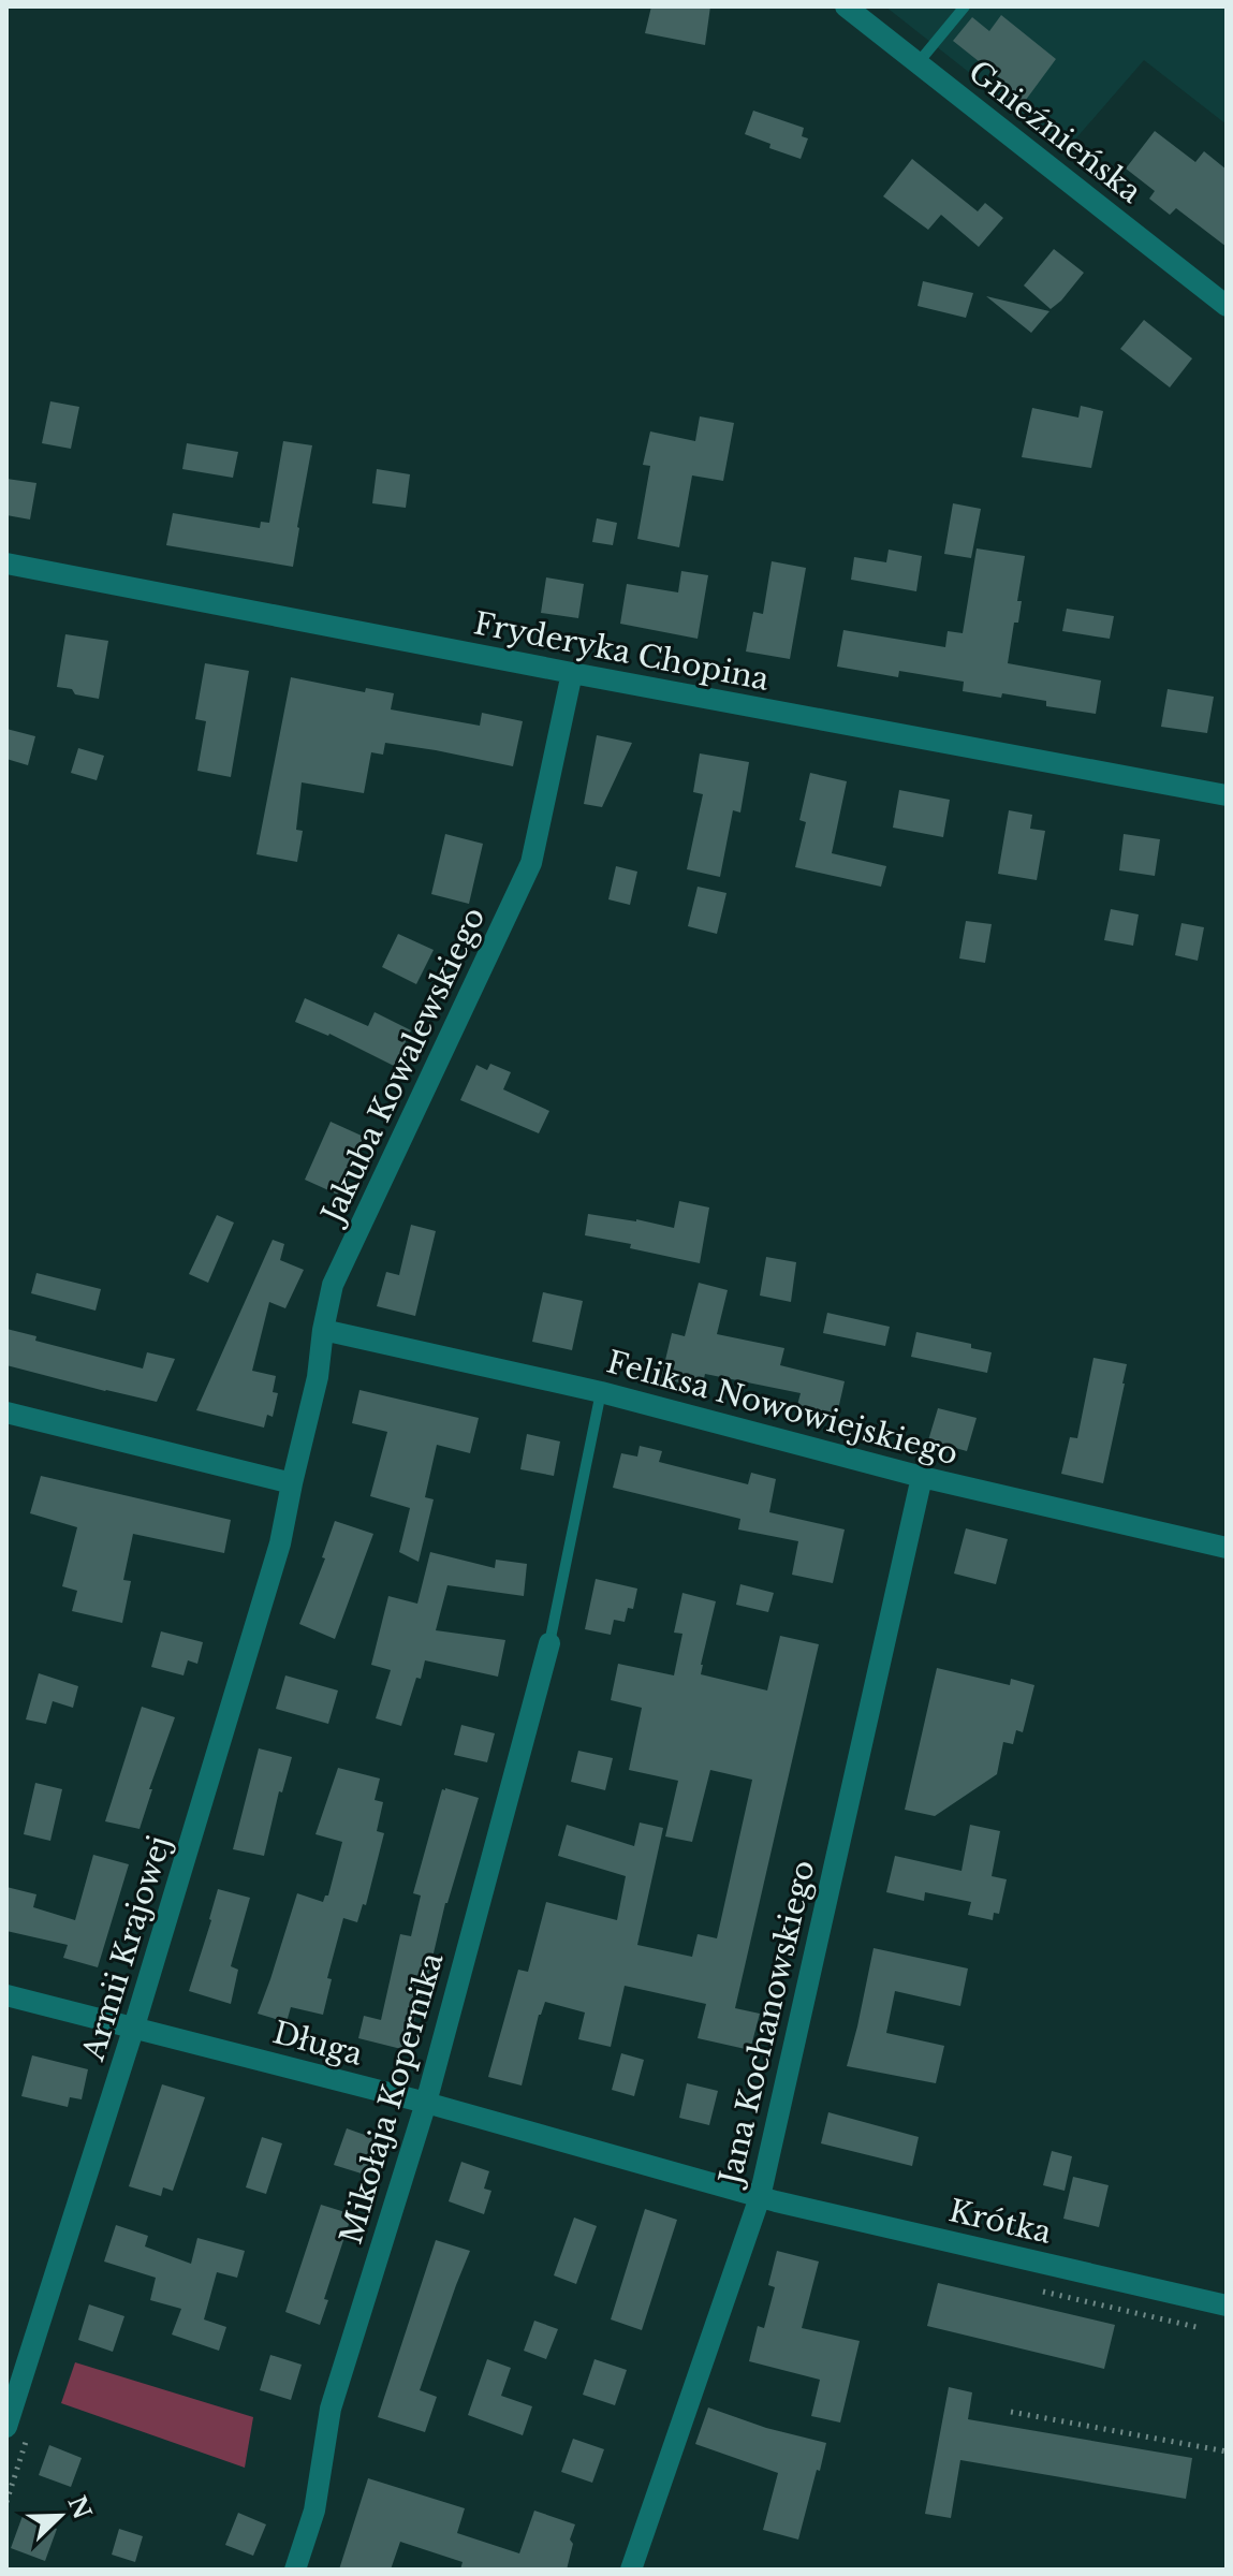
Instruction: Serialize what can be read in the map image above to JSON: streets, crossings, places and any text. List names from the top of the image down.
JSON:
{
  "streets": {
    "street": [
      "Gnieźnieńska",
      "Fryderyka Chopina",
      "Jakuba Kowalewskiego",
      "Feliksa Nowowiejskiego",
      "Armii Krajowej",
      "Jana Kochanowskiego",
      "Długa",
      "Mikołaja Kopernika",
      "Krótka"
    ]
  },
  "crossings": [
    ["Fryderyka Chopina", "Jakuba Kowalewskiego"],
    ["Jakuba Kowalewskiego", "Feliksa Nowowiejskiego"],
    ["Jakuba Kowalewskiego", "Armii Krajowej"],
    ["Feliksa Nowowiejskiego", "Jana Kochanowskiego"],
    ["Armii Krajowej", "Długa"],
    ["Jana Kochanowskiego", "Długa"],
    ["Jana Kochanowskiego", "Krótka"],
    ["Długa", "Mikołaja Kopernika"],
    ["Długa", "Krótka"]
  ],
  "north": "top right"
}
